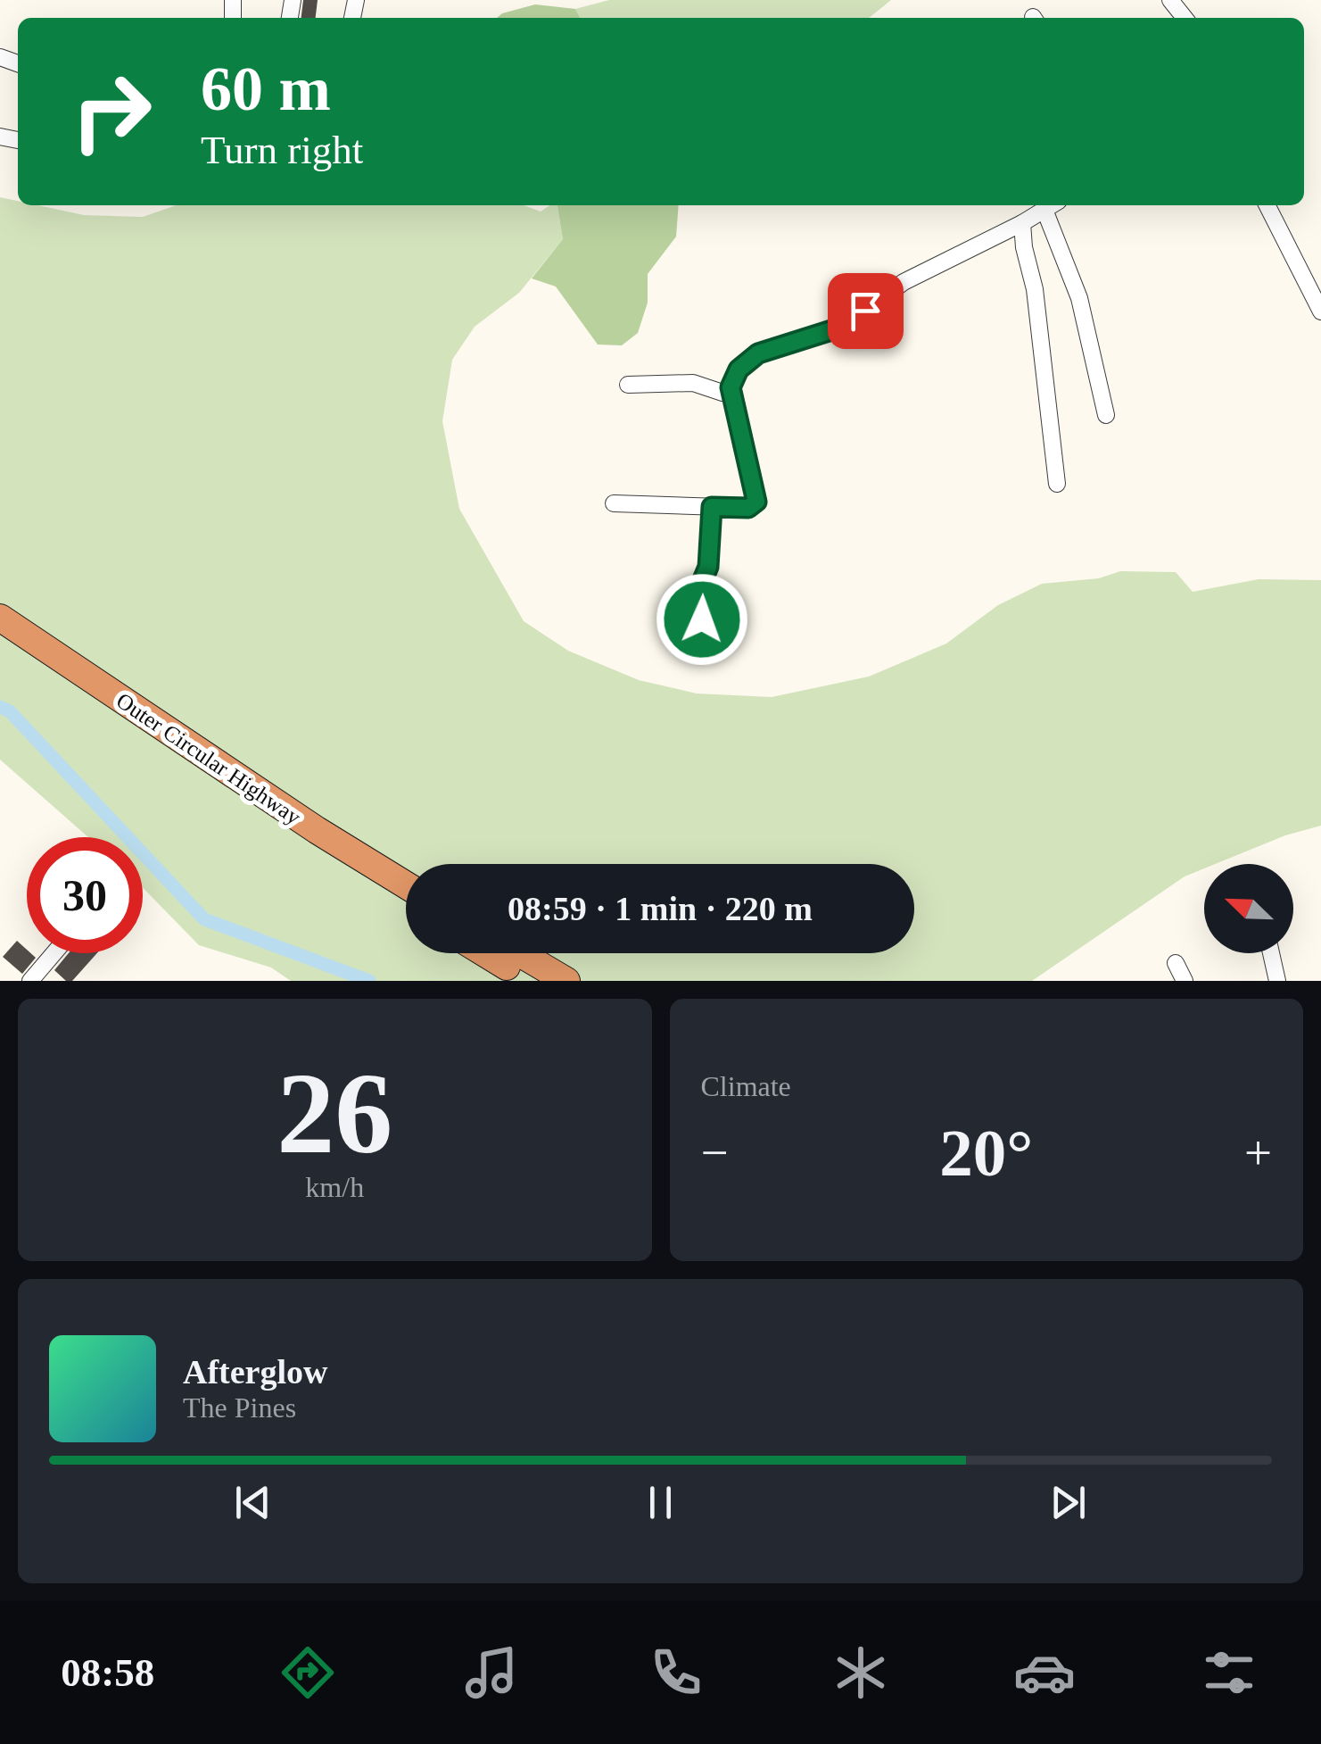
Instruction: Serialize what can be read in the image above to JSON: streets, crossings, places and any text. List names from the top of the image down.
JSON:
{
  "streets": {
    "highway": ["Outer Circular Highway"]
  },
  "north": "top left",
  "page": {
    "turn": ["60 m", "Turn right"],
    "limit": "30",
    "trip": "08:59 · 1 min · 220 m",
    "tile": [
      ["26", "km/h"],
      "Climate"
    ],
    "heat": ["−", "20°", "+"],
    "song": ["Afterglow", "The Pines"],
    "tabs": "08:58"
  }
}
